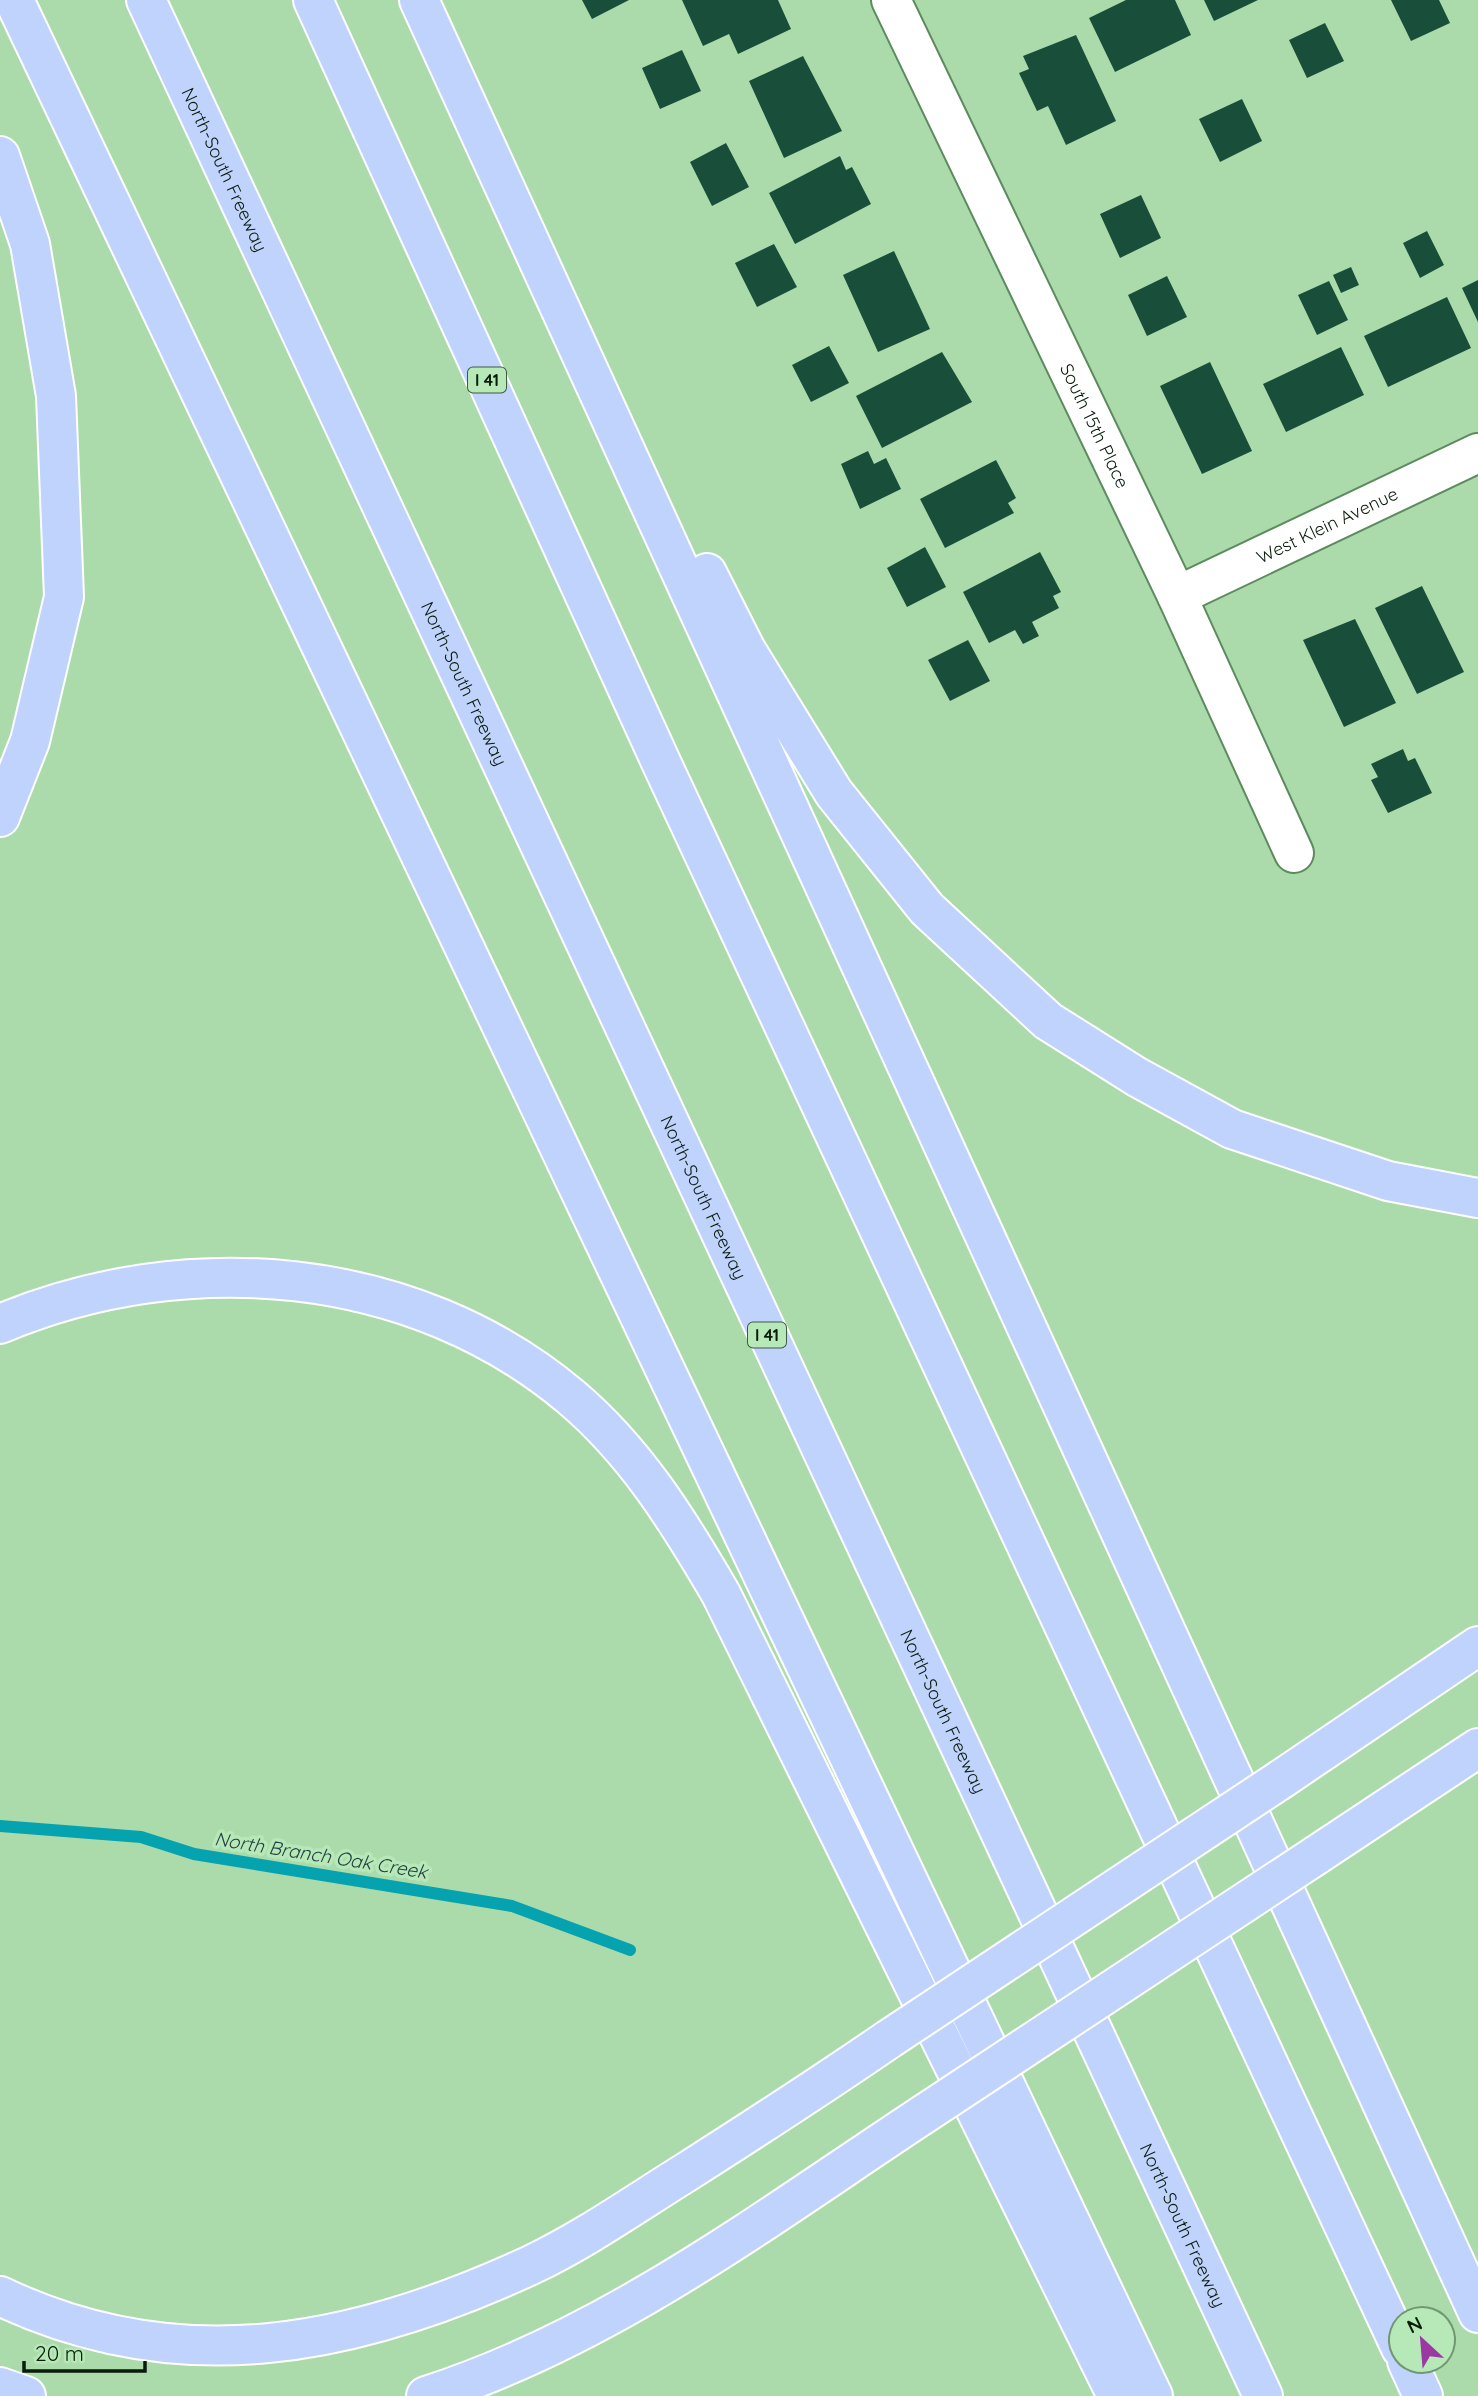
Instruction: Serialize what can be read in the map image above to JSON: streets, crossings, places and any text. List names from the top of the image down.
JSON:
{
  "streets": {
    "highway": ["North-South Freeway", "I 41"],
    "street": ["South 15th Place", "West Klein Avenue"]
  },
  "crossings": [
    ["South 15th Place", "West Klein Avenue"]
  ],
  "water": ["North Branch Oak Creek"],
  "scale_bar": "20 m",
  "north": "top left"
}
